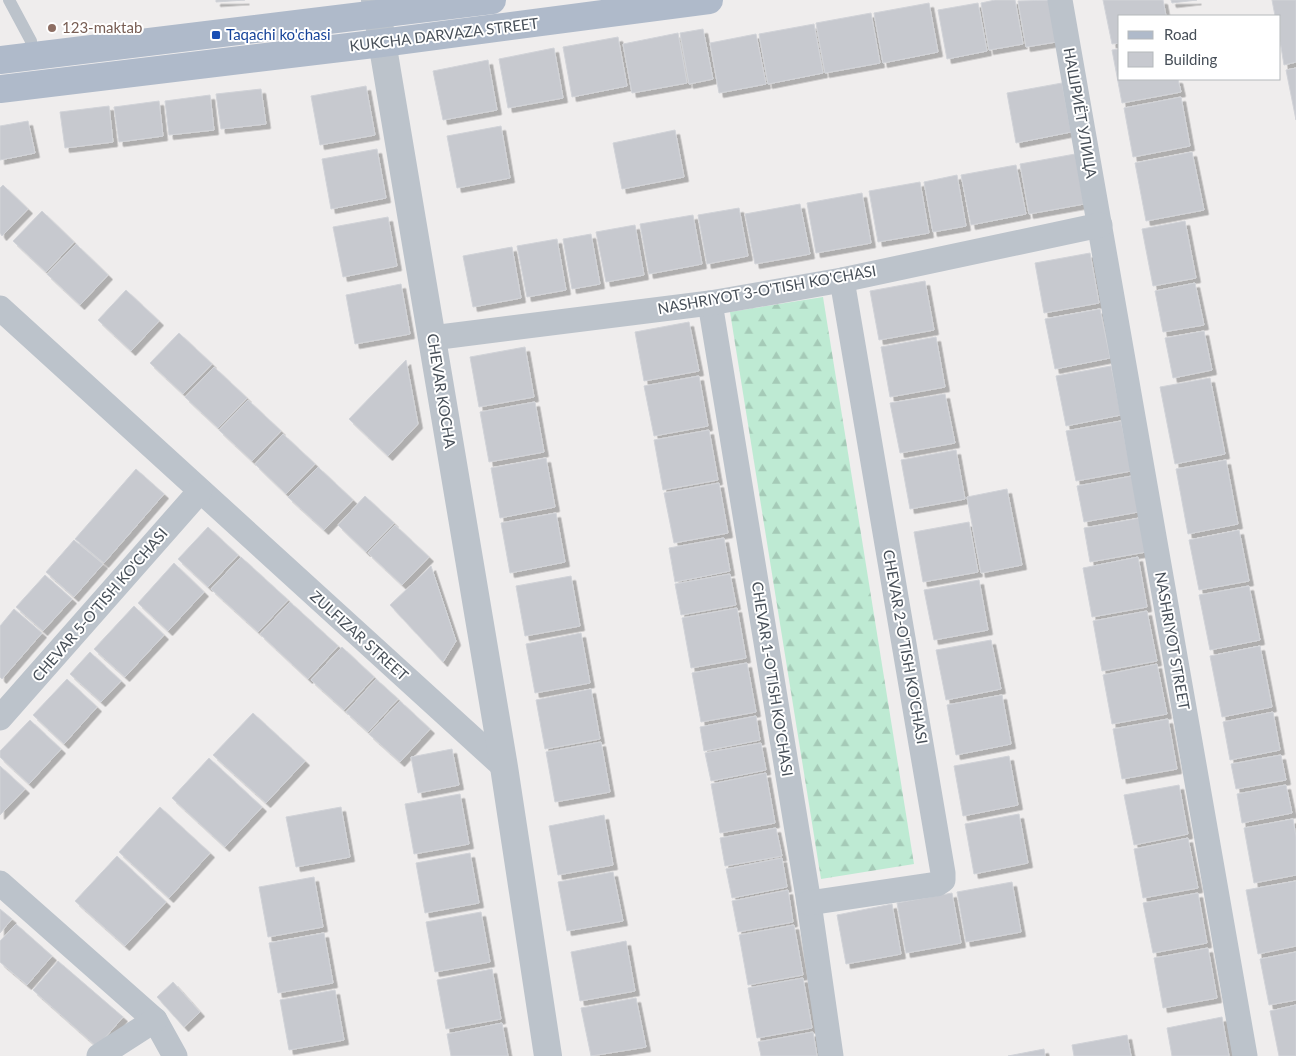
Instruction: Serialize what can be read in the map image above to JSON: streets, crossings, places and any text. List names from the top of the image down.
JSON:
{
  "streets": {
    "main road": ["KUKCHA DARVAZA STREET"],
    "street": [
      "НАШРИЁТ УЛИЦА",
      "NASHRIYOT 3-O'TISH KO'CHASI",
      "CHEVAR KOCHA",
      "CHEVAR 5-O'TISH KO'CHASI",
      "ZULFIZAR STREET",
      "NASHRIYOT STREET",
      "CHEVAR 2-O'TISH KO'CHASI",
      "CHEVAR 1-O'TISH KO'CHASI"
    ]
  },
  "crossings": [
    ["KUKCHA DARVAZA STREET", "CHEVAR KOCHA"],
    ["НАШРИЁТ УЛИЦА", "NASHRIYOT 3-O'TISH KO'CHASI"],
    ["НАШРИЁТ УЛИЦА", "NASHRIYOT STREET"],
    ["NASHRIYOT 3-O'TISH KO'CHASI", "CHEVAR KOCHA"],
    ["NASHRIYOT 3-O'TISH KO'CHASI", "NASHRIYOT STREET"],
    ["NASHRIYOT 3-O'TISH KO'CHASI", "CHEVAR 2-O'TISH KO'CHASI"],
    ["NASHRIYOT 3-O'TISH KO'CHASI", "CHEVAR 1-O'TISH KO'CHASI"],
    ["CHEVAR KOCHA", "ZULFIZAR STREET"],
    ["CHEVAR 5-O'TISH KO'CHASI", "ZULFIZAR STREET"],
    ["CHEVAR 2-O'TISH KO'CHASI", "CHEVAR 1-O'TISH KO'CHASI"]
  ],
  "places": {
    "other": ["123-maktab"],
    "transit": ["Taqachi ko'chasi"]
  },
  "legend": ["Road", "Building"]
}
